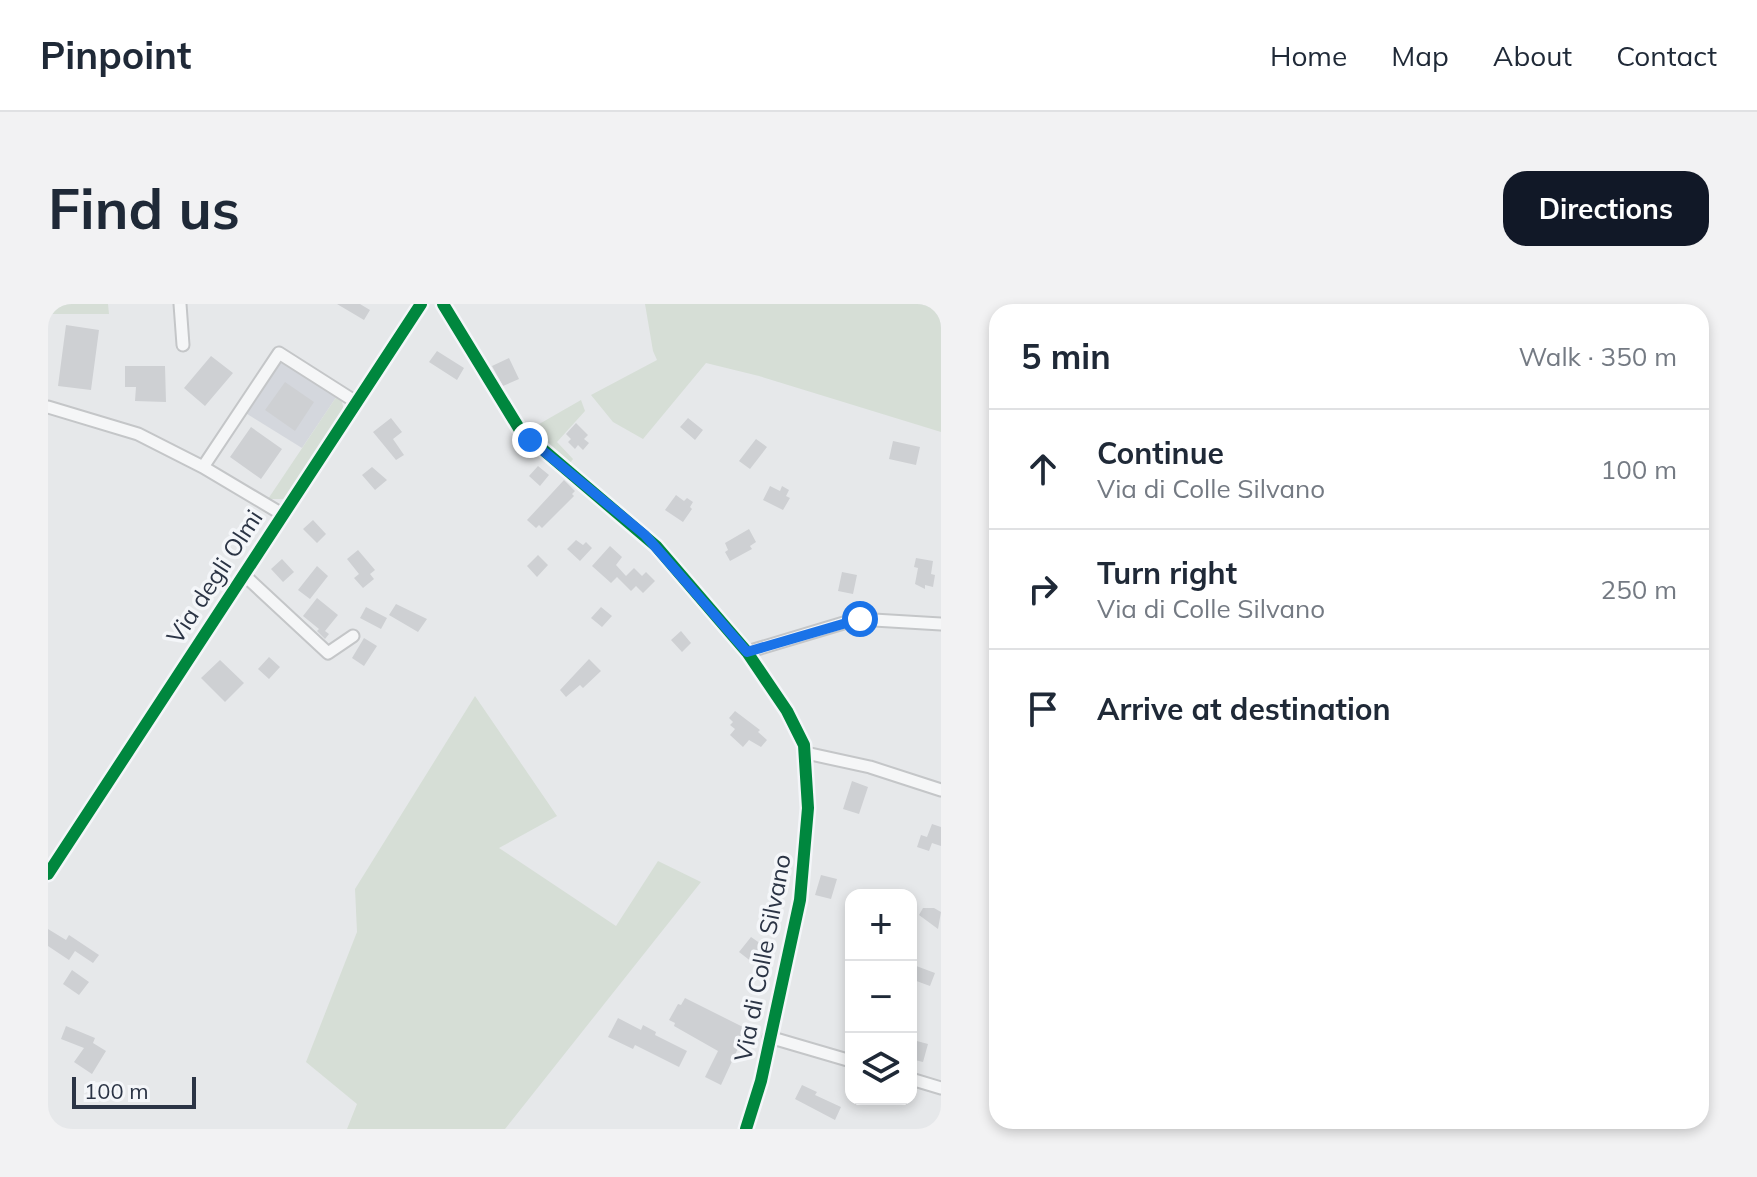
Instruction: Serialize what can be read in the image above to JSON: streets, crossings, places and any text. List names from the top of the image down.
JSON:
{
  "streets": {
    "street": ["Via degli Olmi", "Via di Colle Silvano"]
  },
  "scale_bar": "100 m",
  "page": {
    "header": "Pinpoint",
    "nav": [
      "Home",
      "Map",
      "About",
      "Contact"
    ],
    "buttons": "Directions",
    "title": "Find us",
    "heading": ["5 min", "Walk · 350 m"],
    "list": [
      ["Continue", "Via di Colle Silvano", "100 m"],
      ["Turn right", "Via di Colle Silvano", "250 m"],
      "Arrive at destination"
    ],
    "map_buttons": ["+", "−"],
    "scale": "100 m"
  }
}
